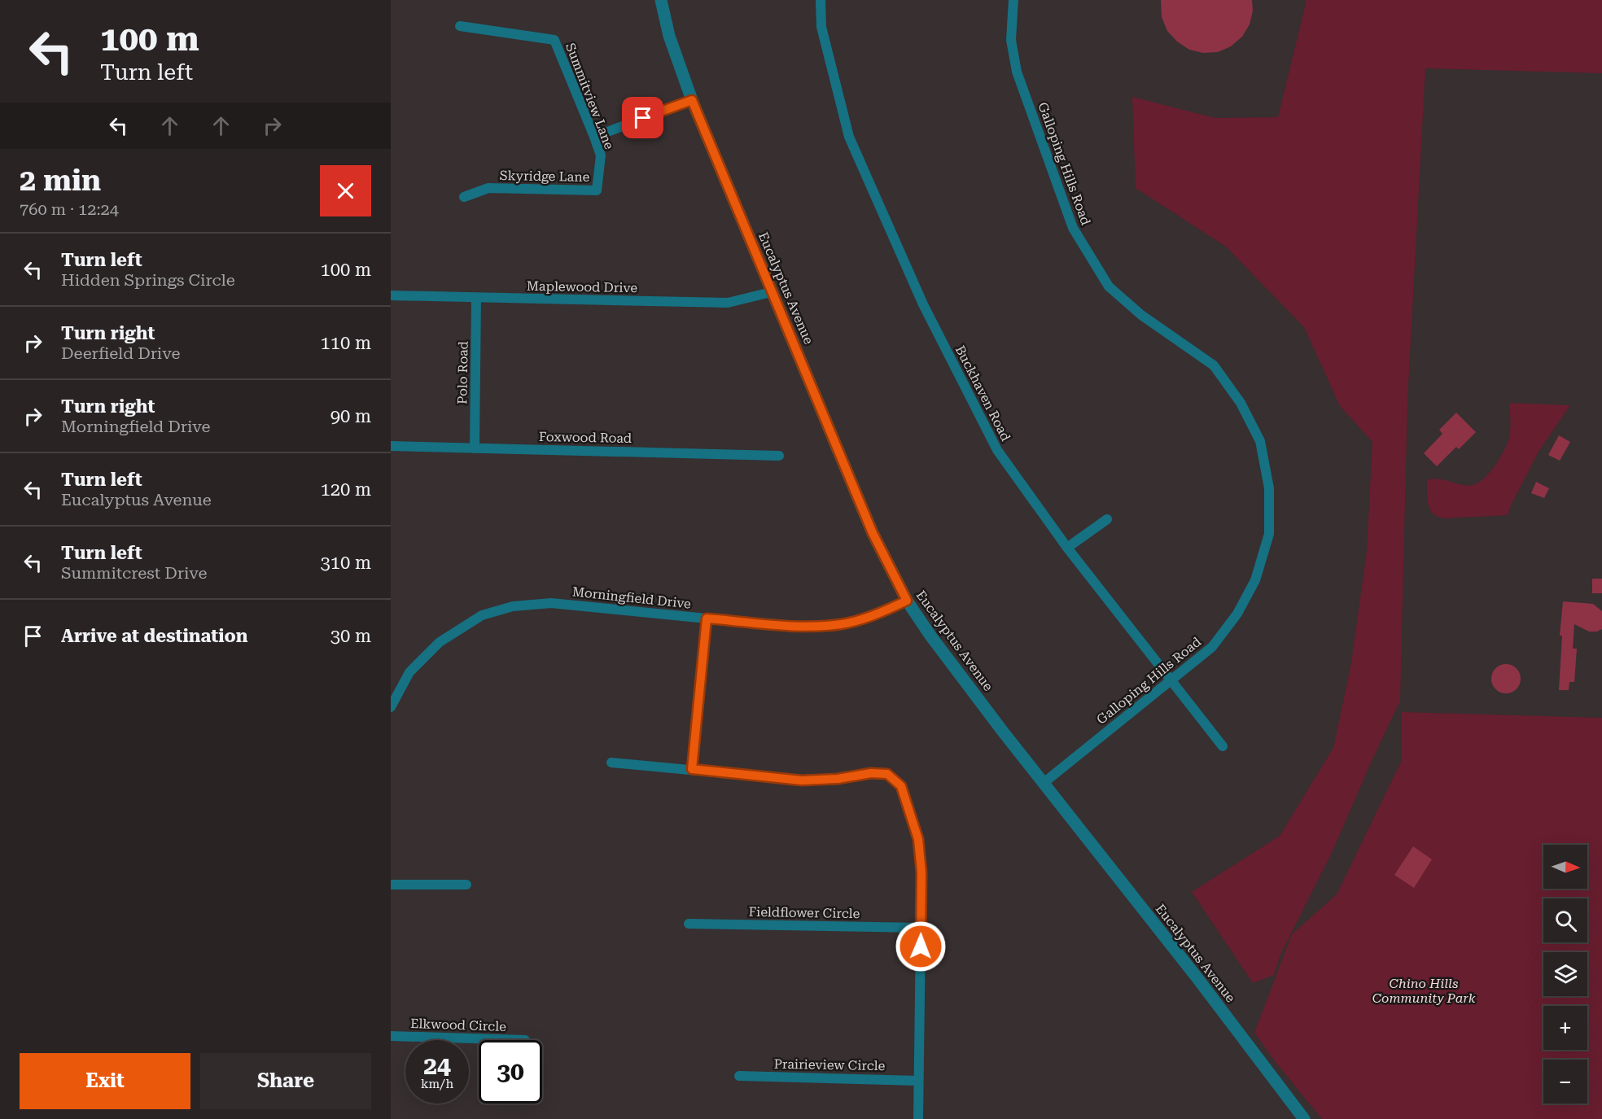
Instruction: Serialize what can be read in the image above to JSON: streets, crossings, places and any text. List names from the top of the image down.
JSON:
{
  "streets": {
    "street": [
      "Summitview Lane",
      "Galloping Hills Road",
      "Skyridge Lane",
      "Maplewood Drive",
      "Eucalyptus Avenue",
      "Polo Road",
      "Buckhaven Road",
      "Foxwood Road",
      "Morningfield Drive",
      "Fieldflower Circle",
      "Elkwood Circle",
      "Prairieview Circle"
    ]
  },
  "crossings": [
    ["Summitview Lane", "Skyridge Lane"],
    ["Galloping Hills Road", "Eucalyptus Avenue"],
    ["Galloping Hills Road", "Buckhaven Road"],
    ["Maplewood Drive", "Eucalyptus Avenue"],
    ["Maplewood Drive", "Polo Road"],
    ["Eucalyptus Avenue", "Morningfield Drive"],
    ["Polo Road", "Foxwood Road"]
  ],
  "parks": ["Chino Hills Community Park"],
  "north": "right",
  "page": {
    "turn": ["100 m", "Turn left"],
    "heading": ["2 min", "760 m · 12:24"],
    "list": [
      {
        "name": "Turn left",
        "note": "Hidden Springs Circle",
        "value": "100 m"
      },
      {
        "name": "Turn right",
        "note": "Deerfield Drive",
        "value": "110 m"
      },
      {
        "name": "Turn right",
        "note": "Morningfield Drive",
        "value": "90 m"
      },
      {
        "name": "Turn left",
        "note": "Eucalyptus Avenue",
        "value": "120 m"
      },
      {
        "name": "Turn left",
        "note": "Summitcrest Drive",
        "value": "310 m"
      },
      {
        "name": "Arrive at destination",
        "value": "30 m"
      }
    ],
    "map_buttons": ["+", "−"],
    "speed": "24 km/h",
    "limit": "30",
    "buttons": ["Exit", "Share"]
  }
}
